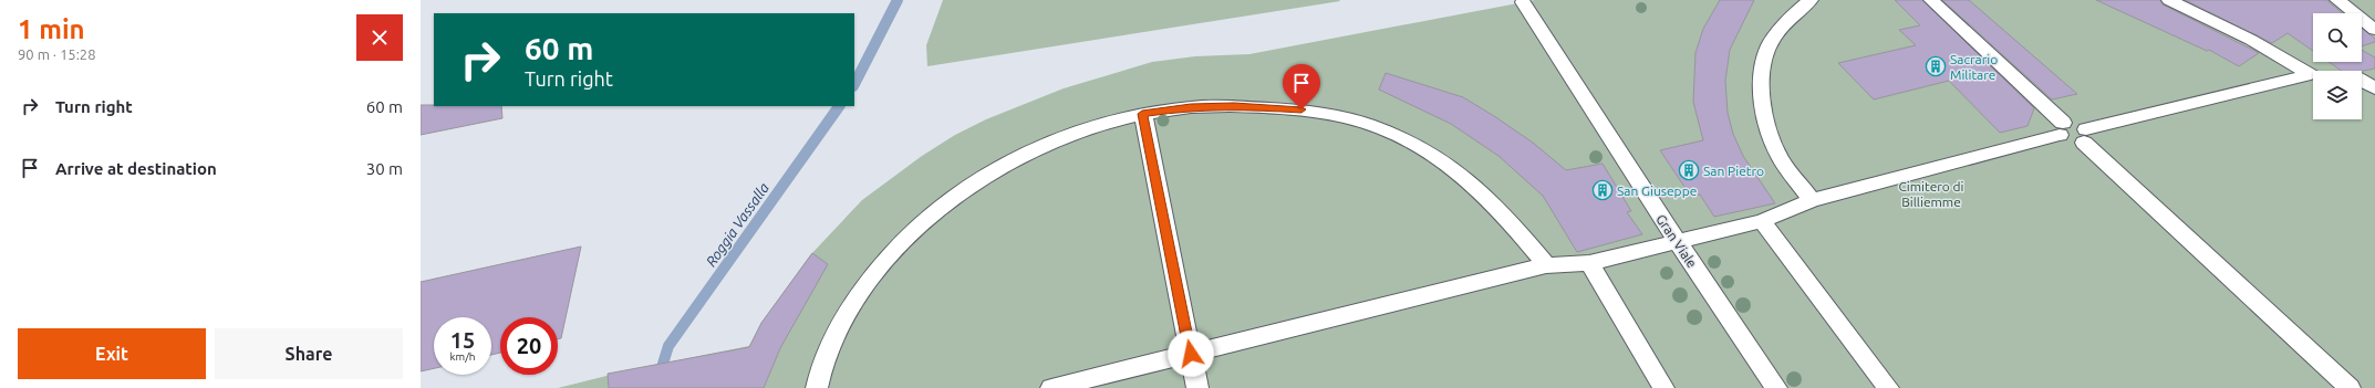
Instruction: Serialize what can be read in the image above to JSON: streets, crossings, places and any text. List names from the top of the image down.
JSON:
{
  "streets": {
    "lane": ["Gran Viale"]
  },
  "water": ["Roggia Vassalla"],
  "parks": ["Cimitero di Billiemme"],
  "places": {
    "building": ["Sacrario Militare", "San Pietro", "San Giuseppe"]
  },
  "page": {
    "heading": ["1 min", "90 m · 15:28"],
    "turn": ["60 m", "Turn right"],
    "list": [
      {
        "name": "Turn right",
        "value": "60 m"
      },
      {
        "name": "Arrive at destination",
        "value": "30 m"
      }
    ],
    "speed": "15 km/h",
    "limit": "20",
    "buttons": ["Exit", "Share"]
  }
}
